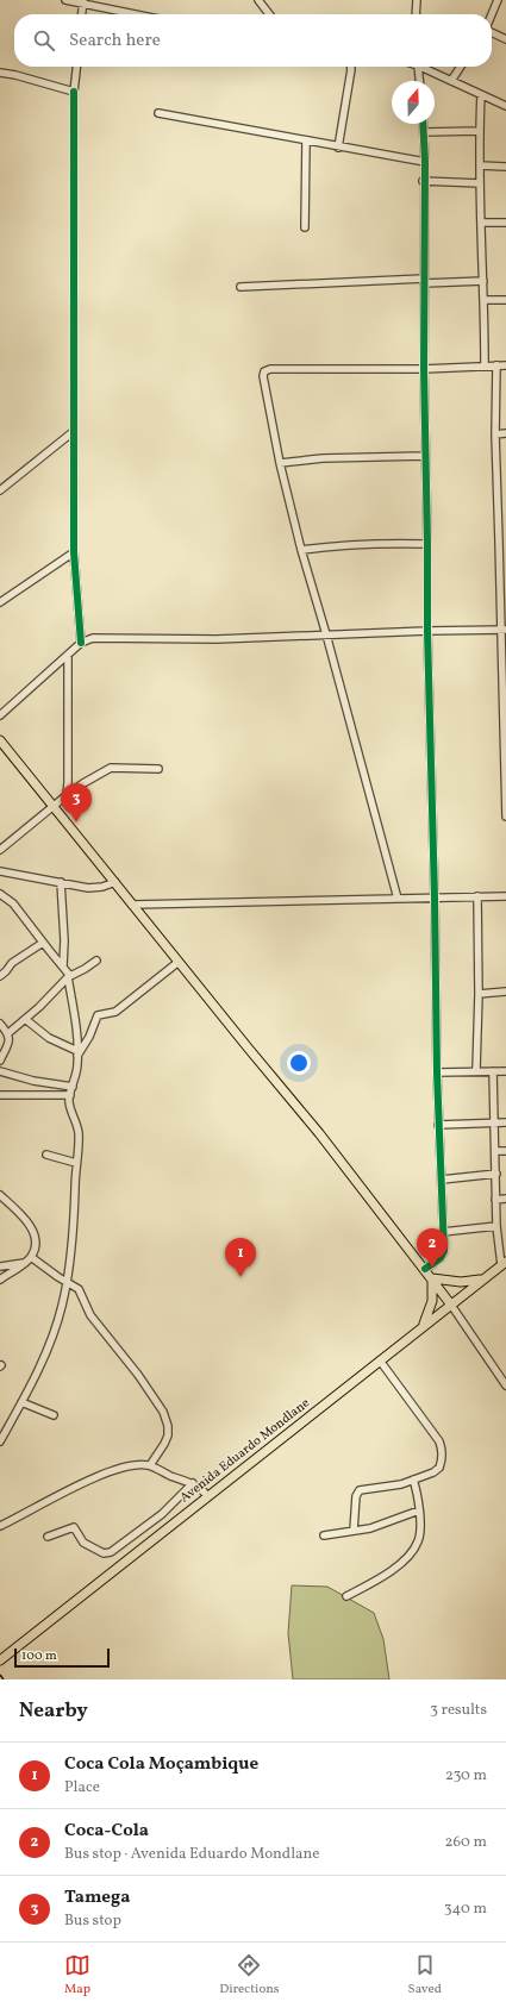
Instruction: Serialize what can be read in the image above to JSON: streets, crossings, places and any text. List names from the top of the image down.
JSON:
{
  "streets": {
    "main road": ["Avenida Eduardo Mondlane"]
  },
  "scale_bar": "100 m",
  "north": "top",
  "page": {
    "search": "Search here",
    "pins": ["3", "2", "1"],
    "scale": "100 m",
    "heading": ["Nearby", "3 results"],
    "list": [
      {
        "mark": "1",
        "name": "Coca Cola Moçambique",
        "note": "Place",
        "value": "230 m"
      },
      {
        "mark": "2",
        "name": "Coca-Cola",
        "note": "Bus stop · Avenida Eduardo Mondlane",
        "value": "260 m"
      },
      {
        "mark": "3",
        "name": "Tamega",
        "note": "Bus stop",
        "value": "340 m"
      }
    ],
    "nav": ["Map", "Directions", "Saved"]
  }
}
